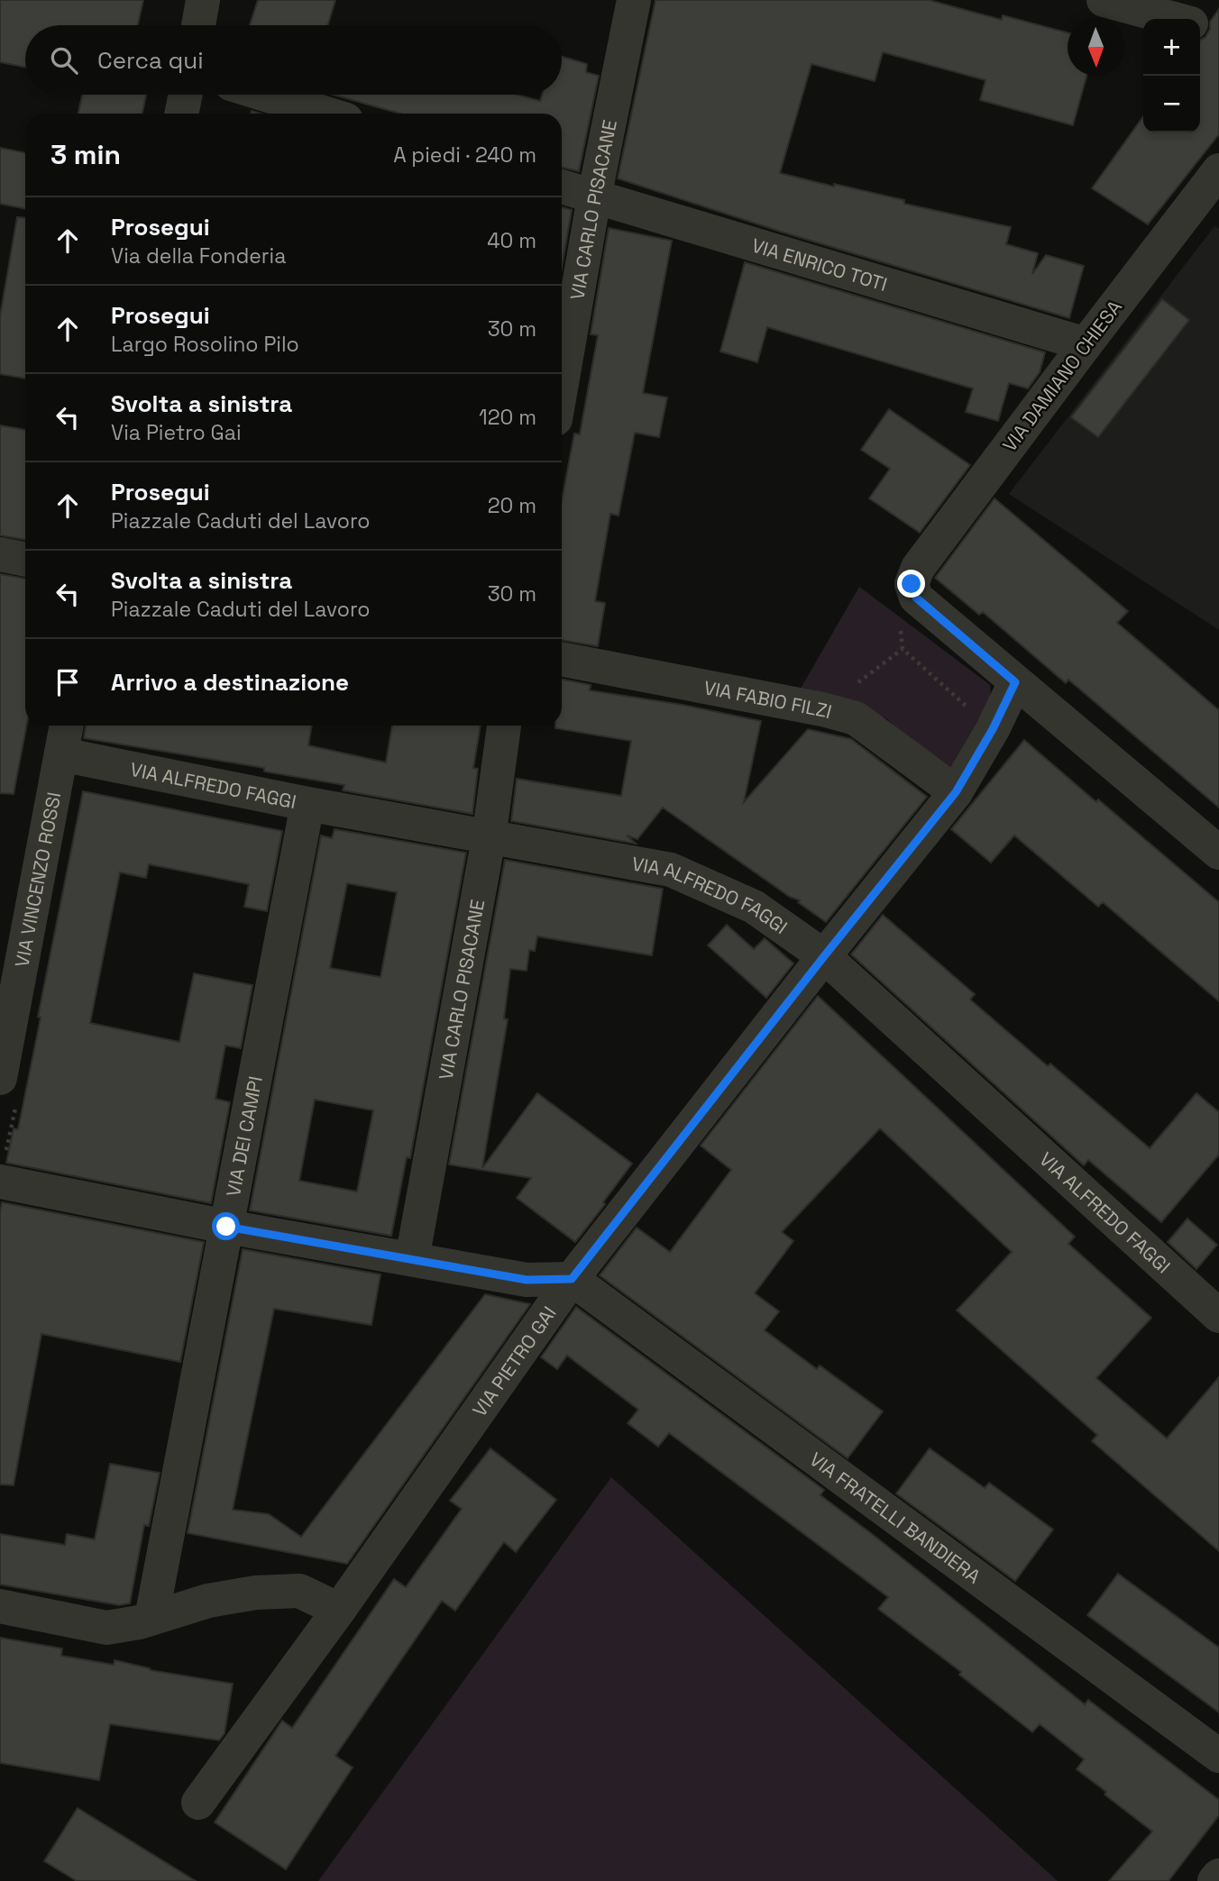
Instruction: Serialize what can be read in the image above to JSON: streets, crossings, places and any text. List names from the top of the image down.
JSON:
{
  "streets": {
    "street": [
      "VIA CARLO PISACANE",
      "VIA ENRICO TOTI",
      "VIA DAMIANO CHIESA",
      "VIA FABIO FILZI",
      "VIA ALFREDO FAGGI",
      "VIA VINCENZO ROSSI",
      "VIA DEI CAMPI",
      "VIA PIETRO GAI",
      "VIA FRATELLI BANDIERA"
    ]
  },
  "crossings": [
    ["VIA CARLO PISACANE", "VIA ENRICO TOTI"],
    ["VIA CARLO PISACANE", "VIA ALFREDO FAGGI"],
    ["VIA ENRICO TOTI", "VIA DAMIANO CHIESA"],
    ["VIA DAMIANO CHIESA", "VIA PIETRO GAI"],
    ["VIA FABIO FILZI", "VIA PIETRO GAI"],
    ["VIA ALFREDO FAGGI", "VIA VINCENZO ROSSI"],
    ["VIA ALFREDO FAGGI", "VIA DEI CAMPI"],
    ["VIA ALFREDO FAGGI", "VIA PIETRO GAI"],
    ["VIA PIETRO GAI", "VIA FRATELLI BANDIERA"]
  ],
  "north": "bottom",
  "page": {
    "map_buttons": ["+", "−"],
    "search": "Cerca qui",
    "heading": ["3 min", "A piedi · 240 m"],
    "list": [
      ["Prosegui", "Via della Fonderia", "40 m"],
      ["Prosegui", "Largo Rosolino Pilo", "30 m"],
      ["Svolta a sinistra", "Via Pietro Gai", "120 m"],
      ["Prosegui", "Piazzale Caduti del Lavoro", "20 m"],
      ["Svolta a sinistra", "Piazzale Caduti del Lavoro", "30 m"],
      "Arrivo a destinazione"
    ]
  }
}
